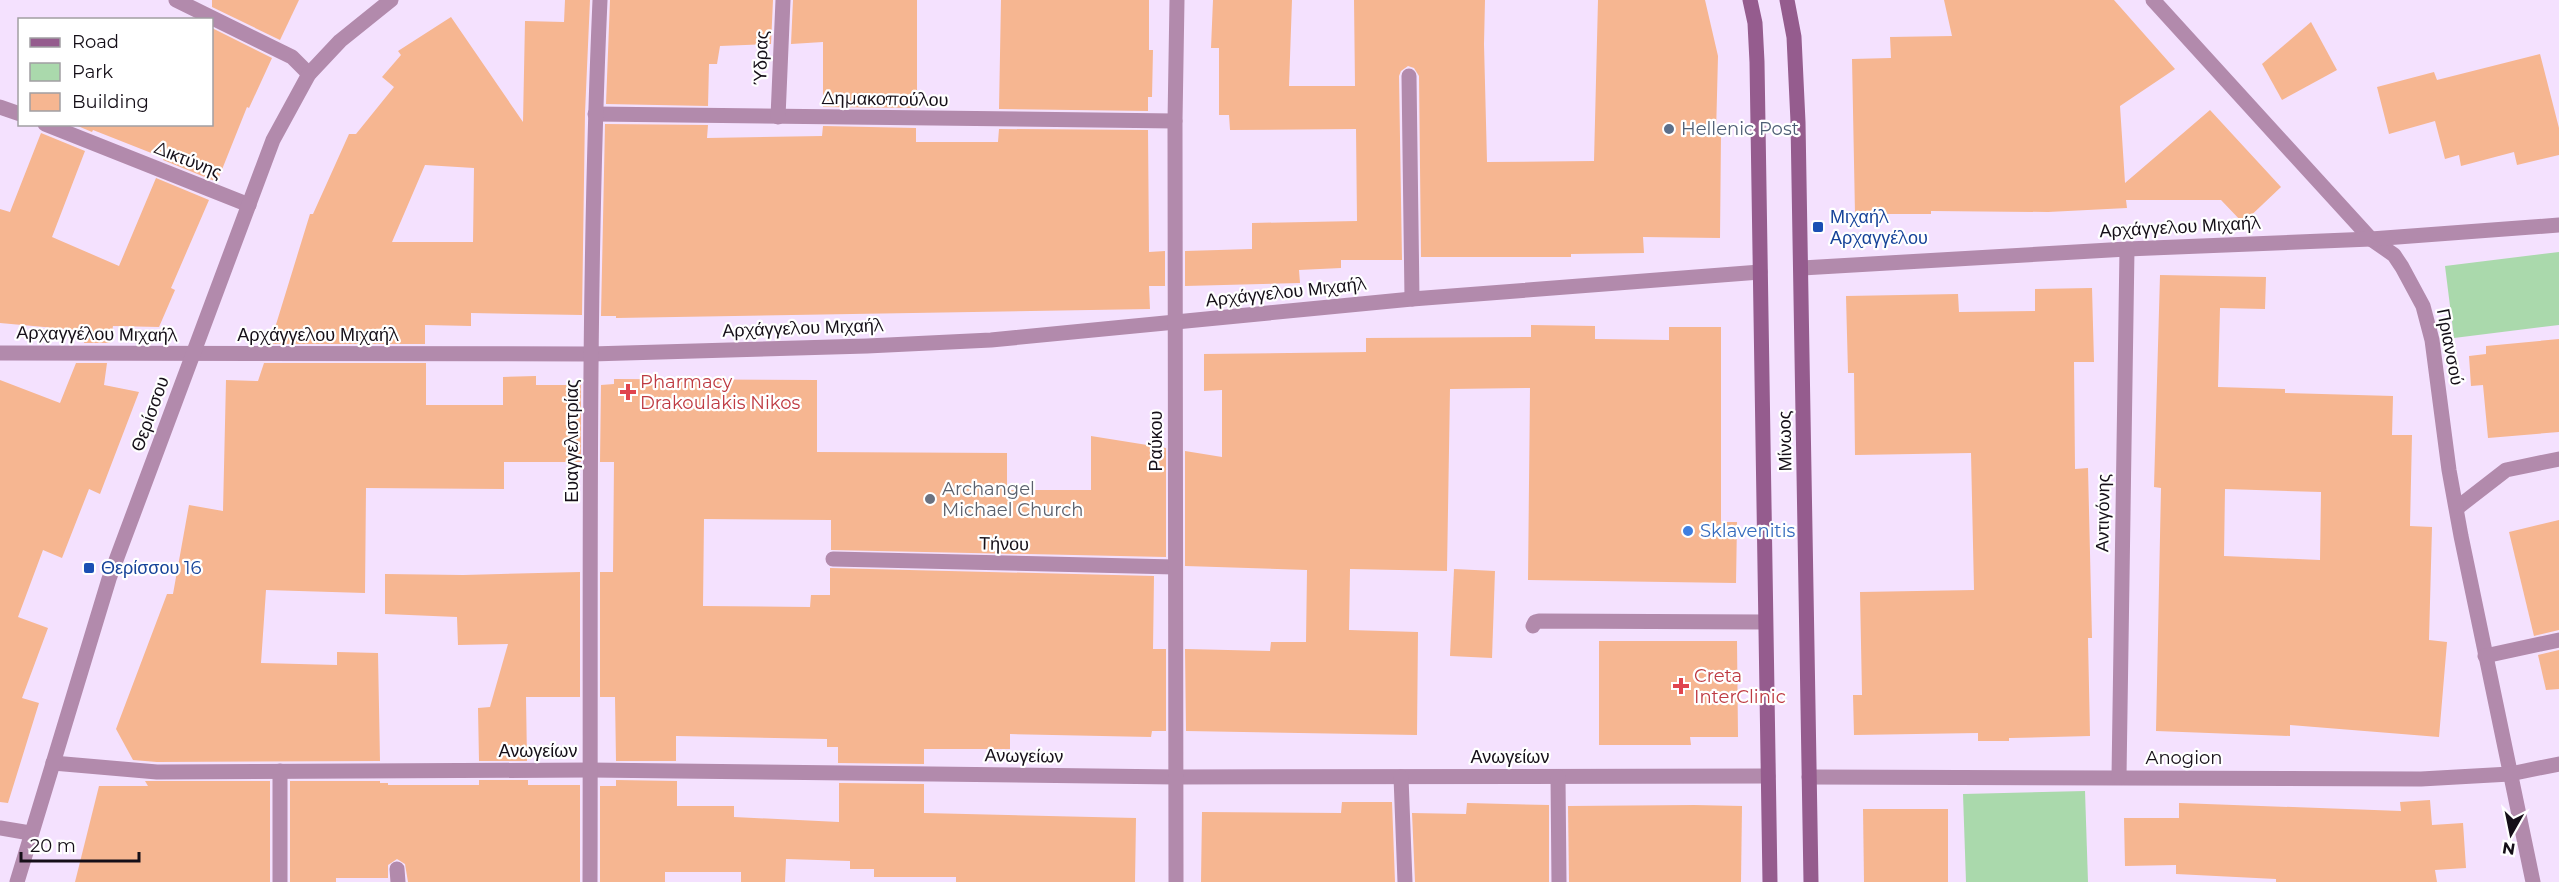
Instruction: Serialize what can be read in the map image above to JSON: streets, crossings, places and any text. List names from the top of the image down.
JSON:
{
  "streets": {
    "main road": ["Μίνωος"],
    "street": [
      "Ύδρας",
      "Δημακοπούλου",
      "Δικτύνης",
      "Αρχάγγελου Μιχαήλ",
      "Αρχαγγέλου Μιχαήλ",
      "Πριανσού",
      "Θερίσσου",
      "Ευαγγελιστρίας",
      "Ραύκου",
      "Αντιγόνης",
      "Τήνου",
      "Ανωγείων",
      "Anogion"
    ]
  },
  "crossings": [
    ["Ύδρας", "Δημακοπούλου"],
    ["Δημακοπούλου", "Ευαγγελιστρίας"],
    ["Δημακοπούλου", "Ραύκου"],
    ["Δικτύνης", "Θερίσσου"],
    ["Αρχάγγελου Μιχαήλ", "Αρχαγγέλου Μιχαήλ"],
    ["Αρχάγγελου Μιχαήλ", "Πριανσού"],
    ["Αρχάγγελου Μιχαήλ", "Θερίσσου"],
    ["Αρχάγγελου Μιχαήλ", "Ευαγγελιστρίας"],
    ["Αρχάγγελου Μιχαήλ", "Ραύκου"],
    ["Αρχάγγελου Μιχαήλ", "Μίνωος"],
    ["Αρχάγγελου Μιχαήλ", "Αντιγόνης"],
    ["Αρχαγγέλου Μιχαήλ", "Θερίσσου"],
    ["Πριανσού", "Anogion"],
    ["Θερίσσου", "Ανωγείων"],
    ["Ευαγγελιστρίας", "Ανωγείων"],
    ["Ραύκου", "Τήνου"],
    ["Ραύκου", "Ανωγείων"],
    ["Μίνωος", "Ανωγείων"],
    ["Μίνωος", "Anogion"],
    ["Αντιγόνης", "Anogion"]
  ],
  "places": {
    "other": ["Hellenic Post", "Archangel Michael Church", "Sklavenitis"],
    "transit": ["Μιχαήλ Αρχαγγέλου", "Θερίσσου 16"],
    "health": ["Pharmacy Drakoulakis Nikos", "Creta InterClinic"]
  },
  "legend": ["Road", "Park", "Building"],
  "scale_bar": "20 m",
  "north": "bottom"
}
